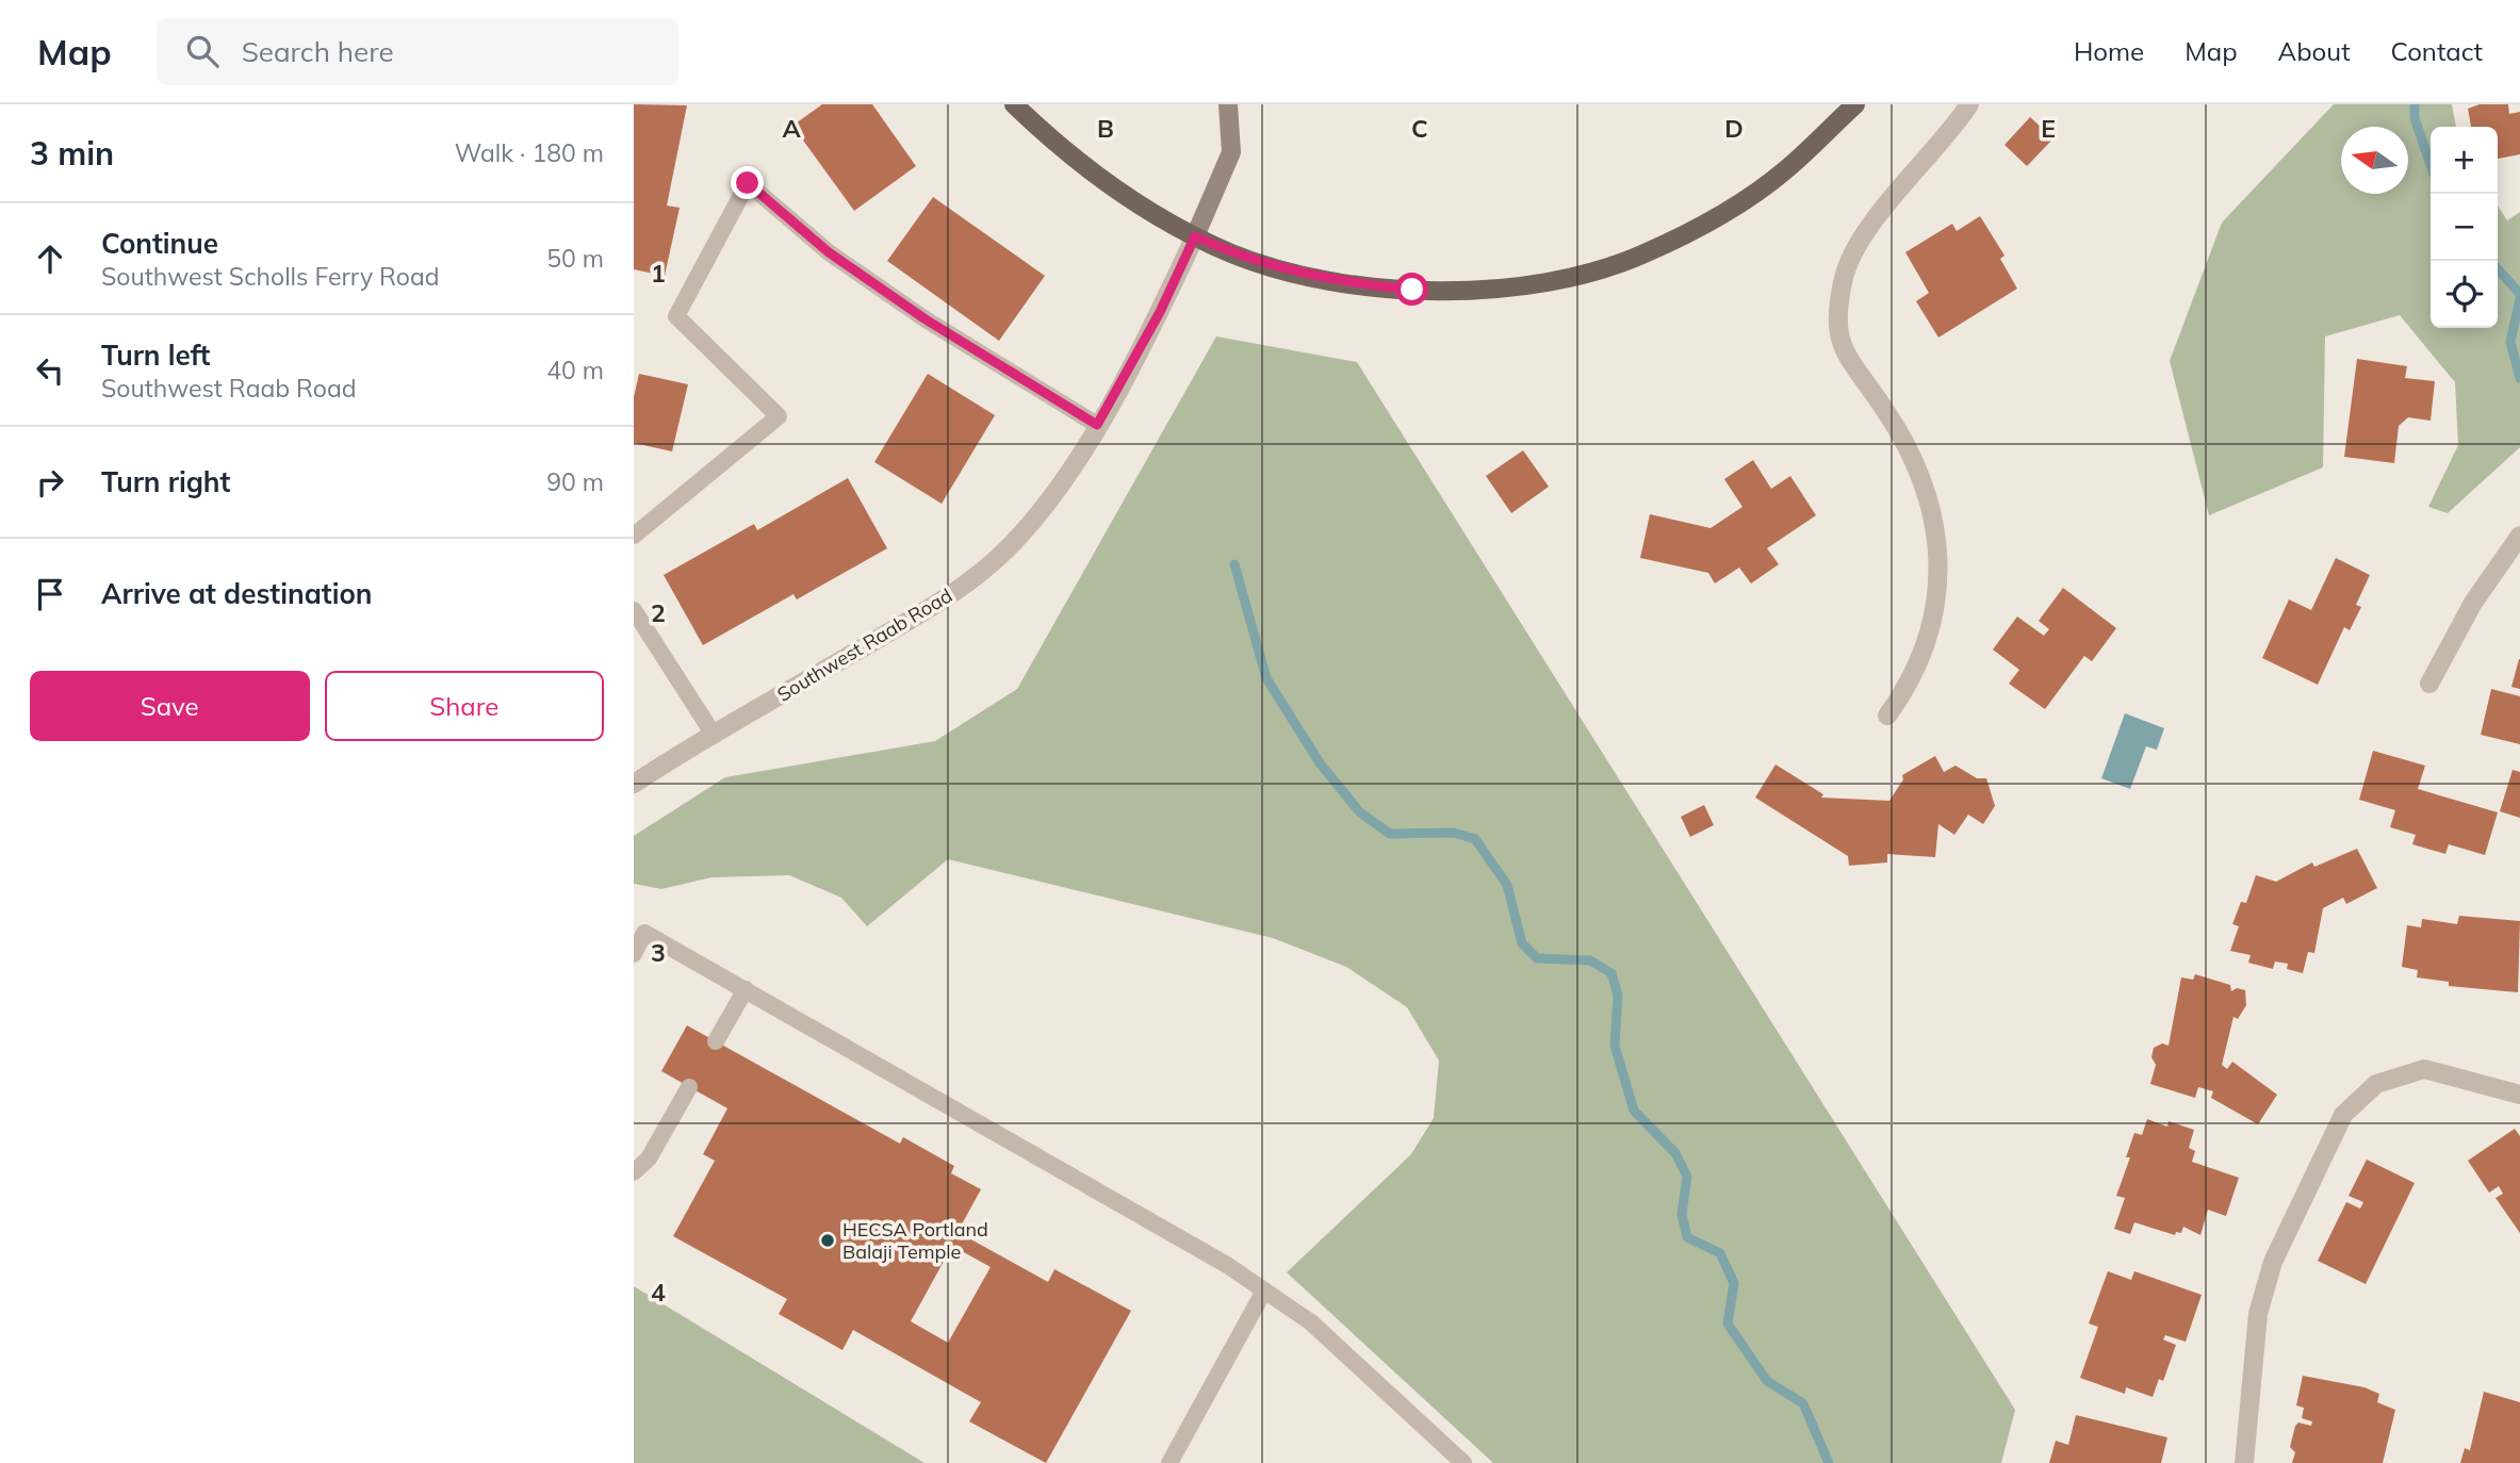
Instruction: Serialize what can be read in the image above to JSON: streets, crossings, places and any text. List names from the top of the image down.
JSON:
{
  "streets": {
    "street": ["Southwest Raab Road"]
  },
  "places": ["HECSA Portland Balaji Temple"],
  "north": "left",
  "page": {
    "header": "Map",
    "search": "Search here",
    "nav": [
      "Home",
      "Map",
      "About",
      "Contact"
    ],
    "heading": ["3 min", "Walk · 180 m"],
    "map_buttons": ["+", "−"],
    "list": [
      ["Continue", "Southwest Scholls Ferry Road", "50 m"],
      ["Turn left", "Southwest Raab Road", "40 m"],
      ["Turn right", "90 m"],
      "Arrive at destination"
    ],
    "buttons": ["Save", "Share"]
  },
  "grid": {
    "columns": [
      "A",
      "B",
      "C",
      "D",
      "E"
    ],
    "rows": [
      "1",
      "2",
      "3",
      "4"
    ]
  }
}
